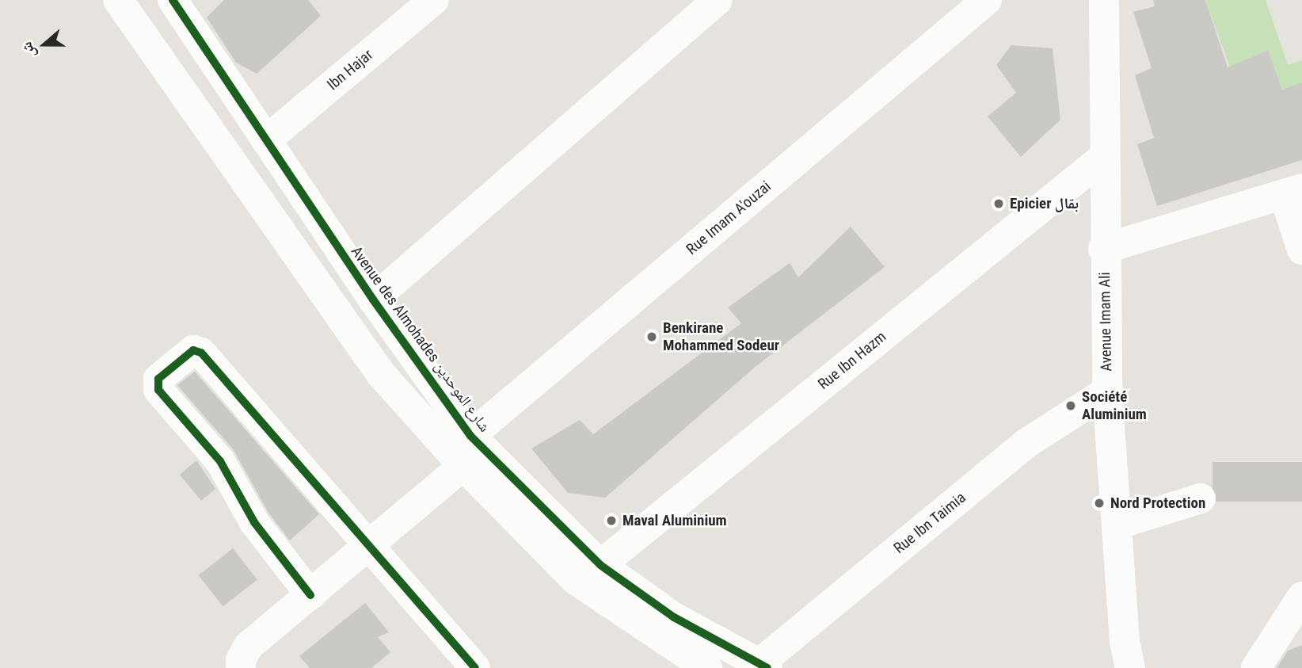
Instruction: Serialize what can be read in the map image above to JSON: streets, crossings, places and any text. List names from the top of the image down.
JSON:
{
  "streets": {
    "street": [
      "Ibn Hajar",
      "Rue Imam A'ouzai",
      "Avenue Imam Ali",
      "Avenue des Almohades شارع الموحدين",
      "Rue Ibn Hazm",
      "Rue Ibn Taimia"
    ]
  },
  "crossings": [
    ["Ibn Hajar", "Avenue des Almohades شارع الموحدين"],
    ["Rue Imam A'ouzai", "Avenue des Almohades شارع الموحدين"],
    ["Avenue Imam Ali", "Rue Ibn Hazm"],
    ["Avenue Imam Ali", "Rue Ibn Taimia"],
    ["Avenue des Almohades شارع الموحدين", "Rue Ibn Hazm"],
    ["Avenue des Almohades شارع الموحدين", "Rue Ibn Taimia"]
  ],
  "places": [
    "Epicier بقال",
    "Benkirane Mohammed Sodeur",
    "Société Aluminium",
    "Nord Protection",
    "Maval Aluminium"
  ],
  "north": "left"
}
